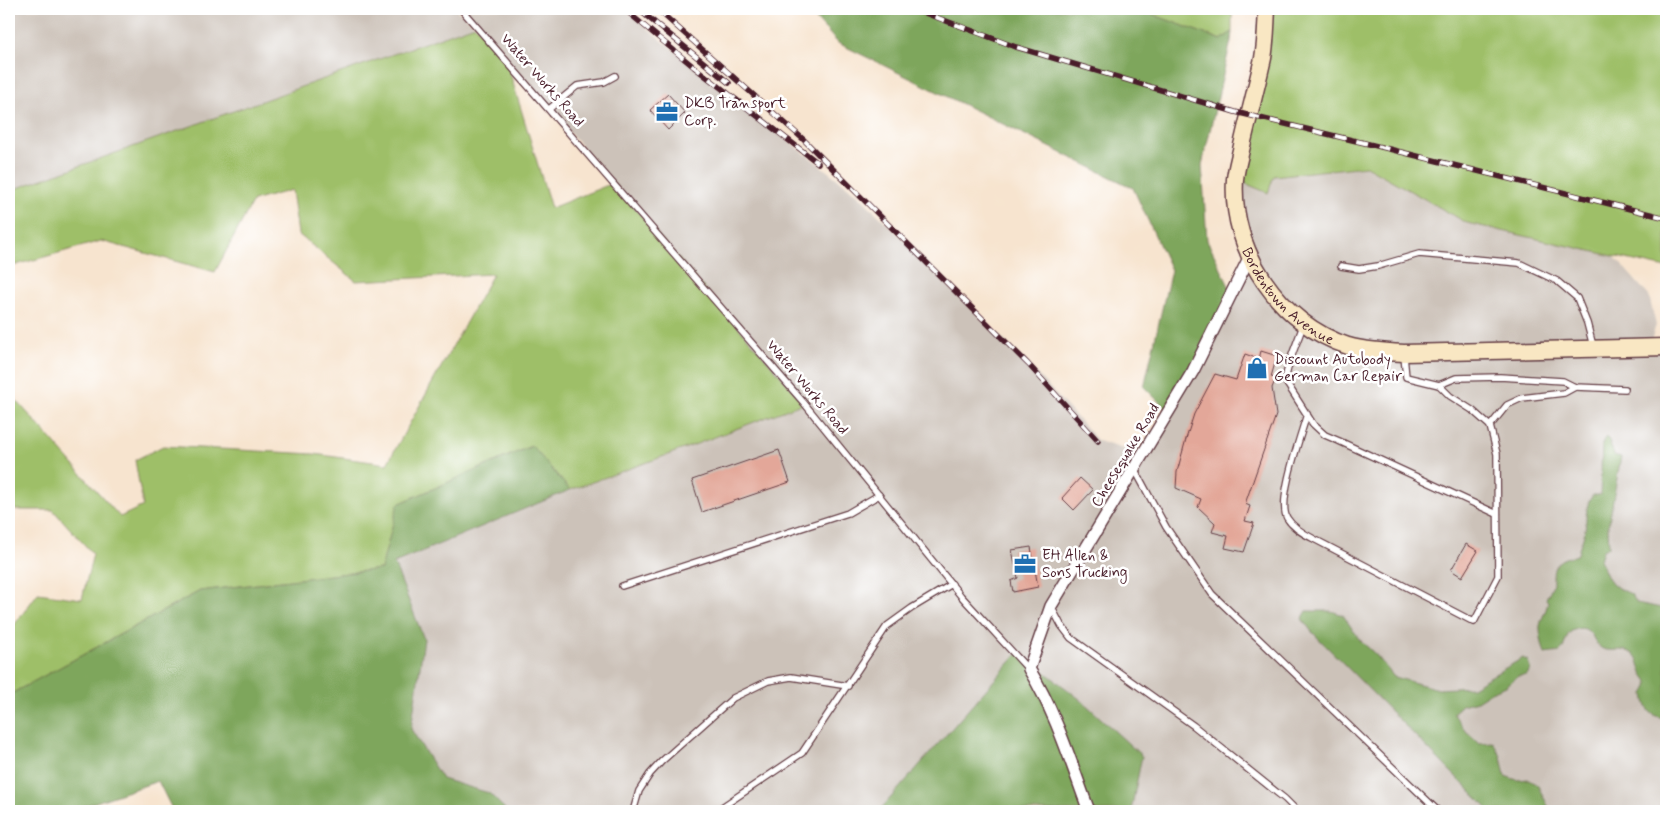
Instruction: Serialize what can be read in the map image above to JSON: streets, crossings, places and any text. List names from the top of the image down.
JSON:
{
  "streets": {
    "main road": ["Bordentown Avenue"],
    "street": ["Water Works Road", "Cheesequake Road"]
  },
  "crossings": [
    ["Water Works Road", "Cheesequake Road"],
    ["Bordentown Avenue", "Cheesequake Road"]
  ],
  "places": {
    "office": ["DKB Transport Corp.", "EH Allen & Sons Trucking"],
    "shop": ["Discount Autobody German Car Repair"]
  }
}
